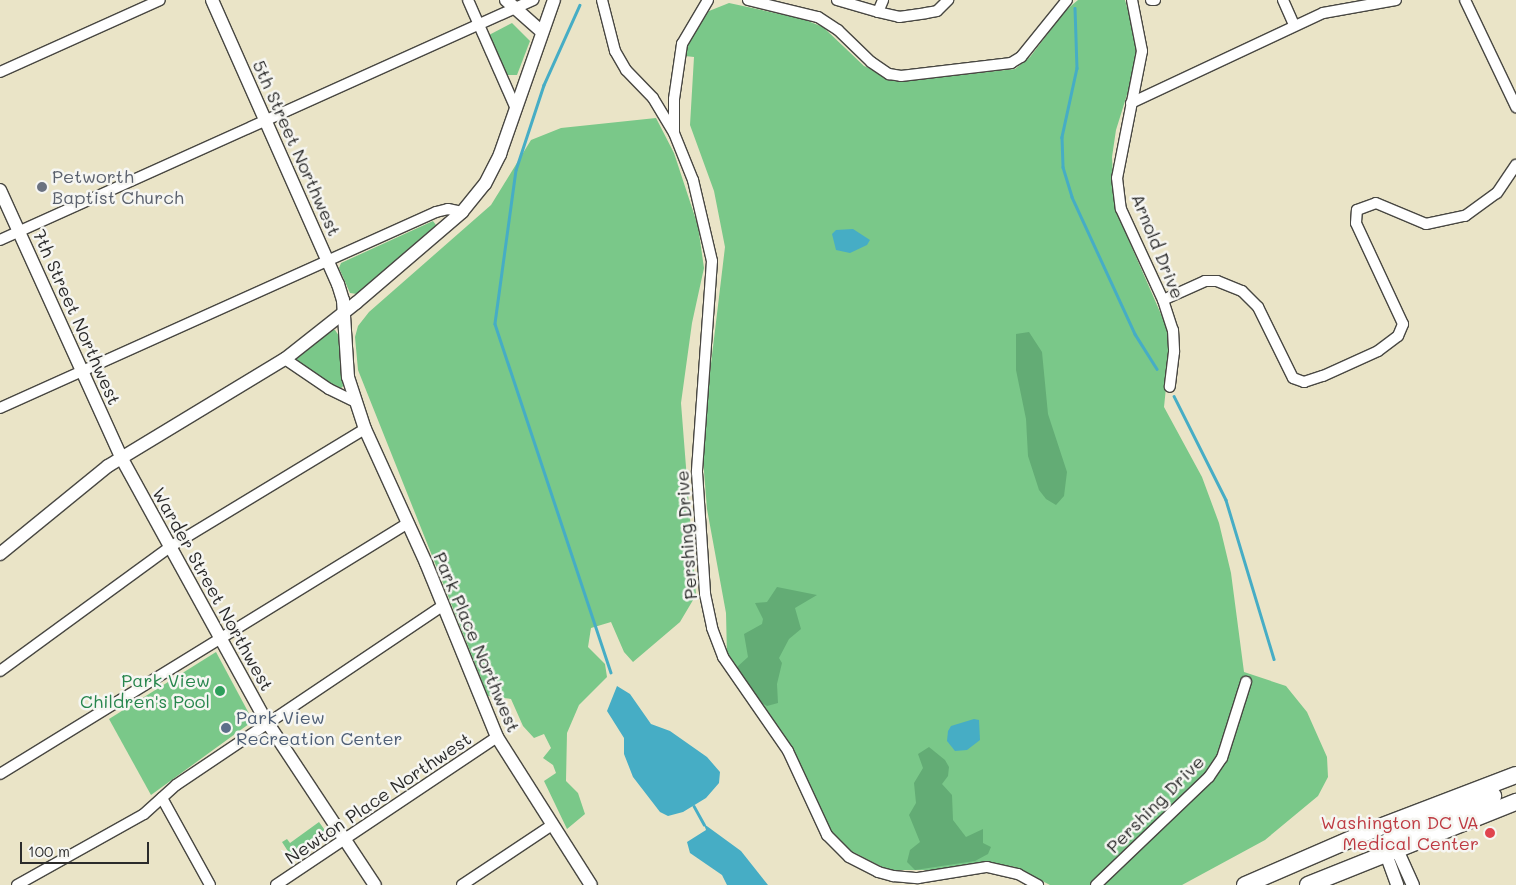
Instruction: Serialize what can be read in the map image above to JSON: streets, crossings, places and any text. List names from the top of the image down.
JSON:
{
  "streets": {
    "street": [
      "5th Street Northwest",
      "Arnold Drive",
      "7th Street Northwest",
      "Pershing Drive",
      "Warder Street Northwest",
      "Park Place Northwest",
      "Newton Place Northwest"
    ]
  },
  "crossings": [
    ["5th Street Northwest", "Park Place Northwest"],
    ["7th Street Northwest", "Warder Street Northwest"],
    ["Warder Street Northwest", "Newton Place Northwest"],
    ["Park Place Northwest", "Newton Place Northwest"]
  ],
  "places": [
    "Petworth Baptist Church",
    "Park View Children's Pool",
    "Park View Recreation Center",
    "Washington DC VA Medical Center"
  ],
  "scale_bar": "100 m"
}
